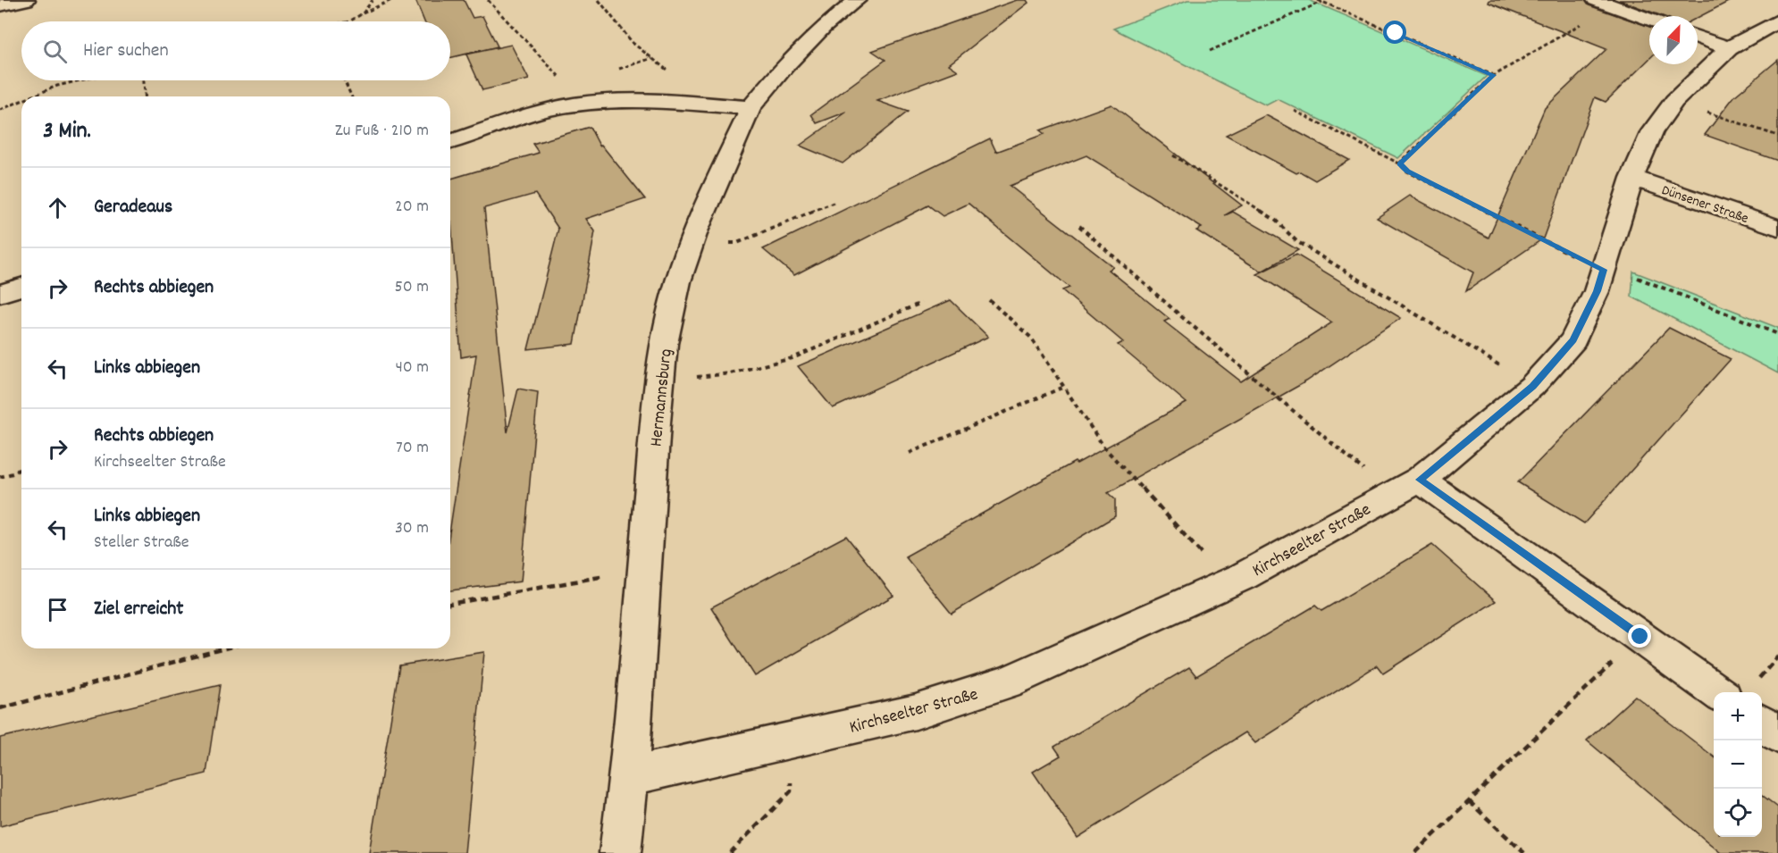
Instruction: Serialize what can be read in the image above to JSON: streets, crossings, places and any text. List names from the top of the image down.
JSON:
{
  "streets": {
    "street": ["Dünsener Straße", "Hermannsburg", "Kirchseelter Straße"]
  },
  "crossings": [
    ["Dünsener Straße", "Kirchseelter Straße"],
    ["Hermannsburg", "Kirchseelter Straße"]
  ],
  "north": "top right",
  "page": {
    "search": "Hier suchen",
    "heading": ["3 Min.", "Zu Fuß · 210 m"],
    "list": [
      ["Geradeaus", "20 m"],
      ["Rechts abbiegen", "50 m"],
      ["Links abbiegen", "40 m"],
      ["Rechts abbiegen", "Kirchseelter Straße", "70 m"],
      ["Links abbiegen", "Steller Straße", "30 m"],
      "Ziel erreicht"
    ],
    "map_buttons": ["+", "−"]
  }
}
